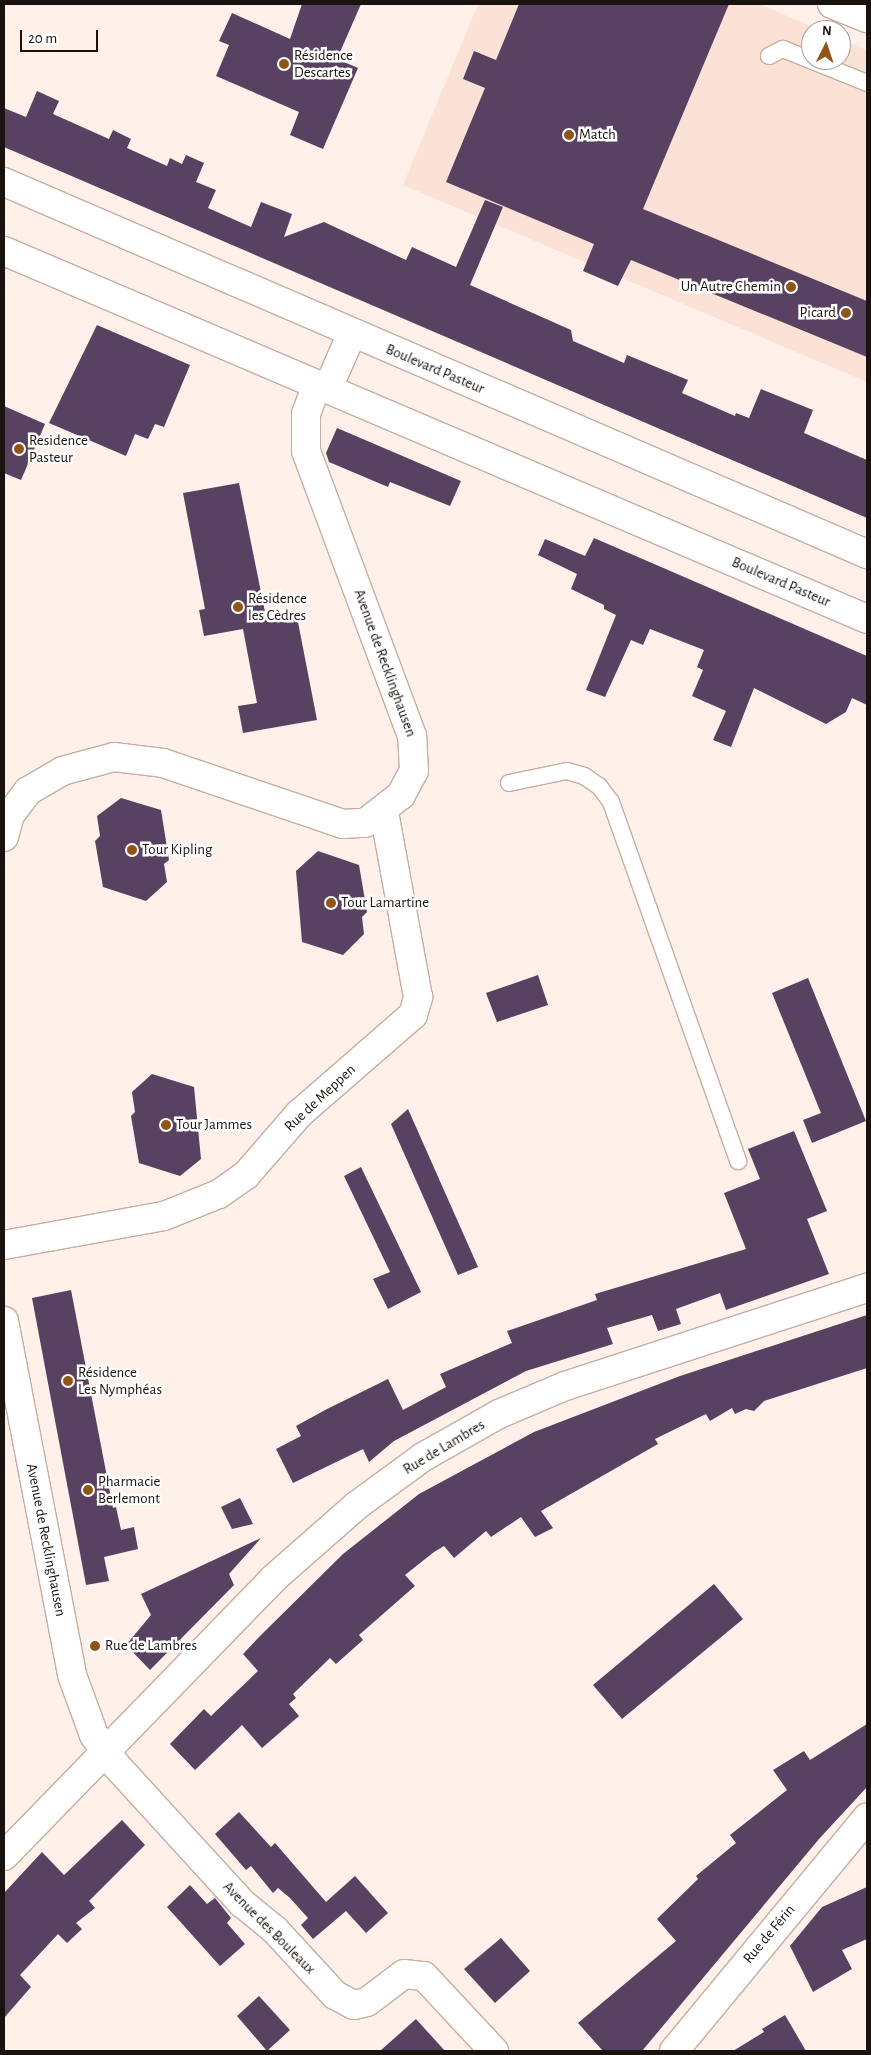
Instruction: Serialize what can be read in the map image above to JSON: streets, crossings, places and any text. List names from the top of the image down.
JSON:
{
  "streets": {
    "street": [
      "Boulevard Pasteur",
      "Avenue de Recklinghausen",
      "Rue de Meppen",
      "Rue de Lambres",
      "Avenue des Bouleaux",
      "Rue de Férin"
    ]
  },
  "crossings": [
    ["Boulevard Pasteur", "Avenue de Recklinghausen"],
    ["Avenue de Recklinghausen", "Rue de Meppen"],
    ["Avenue de Recklinghausen", "Rue de Lambres"],
    ["Avenue de Recklinghausen", "Avenue des Bouleaux"],
    ["Rue de Lambres", "Avenue des Bouleaux"]
  ],
  "places": [
    "Résidence Descartes",
    "Match",
    "Un Autre Chemin",
    "Picard",
    "Residence Pasteur",
    "Résidence les Cèdres",
    "Tour Kipling",
    "Tour Lamartine",
    "Tour Jammes",
    "Résidence Les Nymphéas",
    "Pharmacie Berlemont",
    "Rue de Lambres"
  ],
  "scale_bar": "20 m",
  "north": "top"
}
